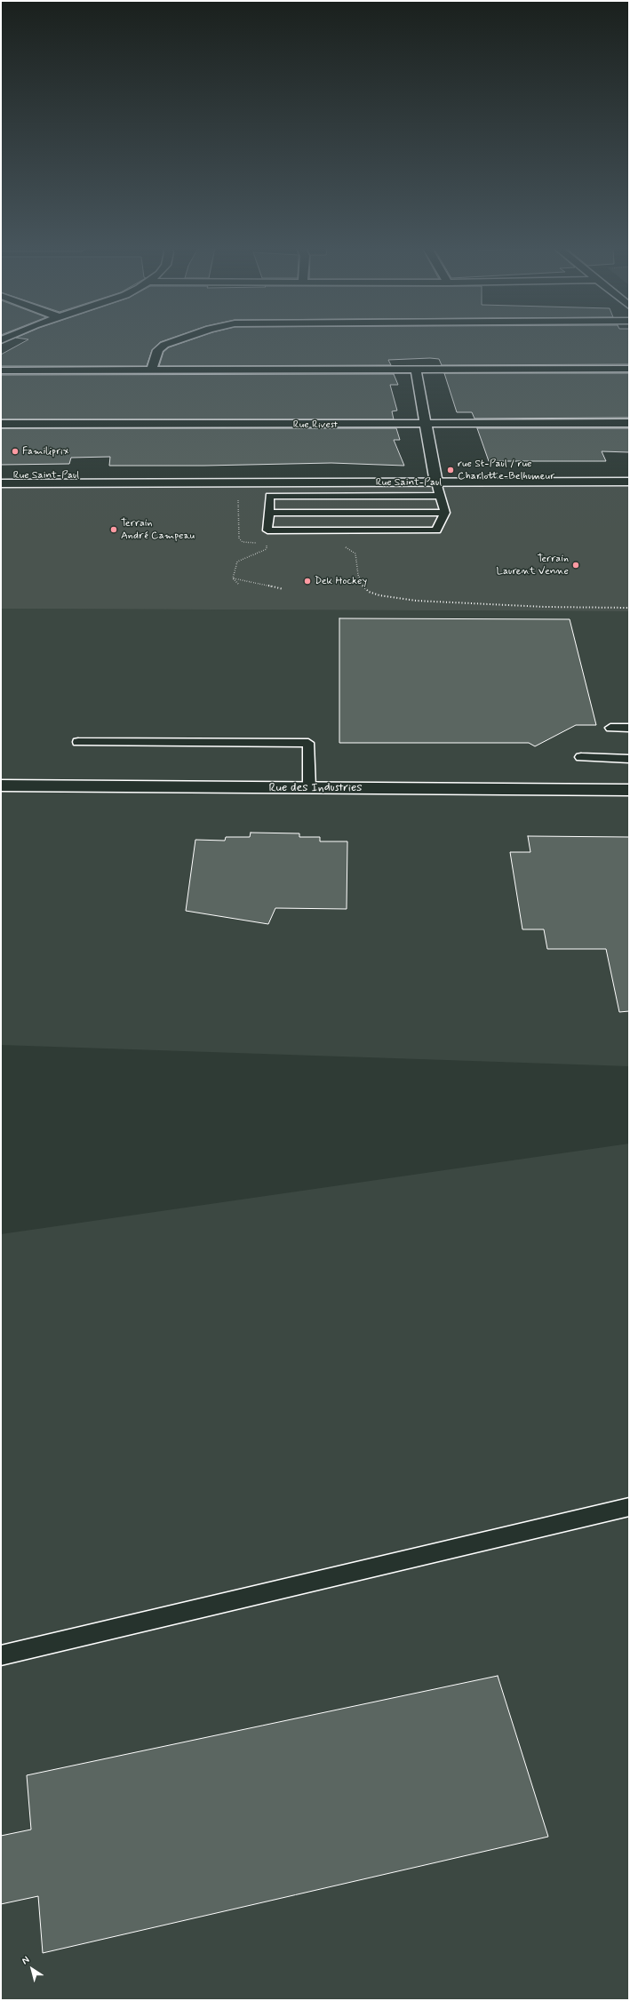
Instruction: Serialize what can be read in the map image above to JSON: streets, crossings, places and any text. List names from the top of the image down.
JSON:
{
  "streets": {
    "street": ["Rue Rivest", "Rue Saint-Paul", "Rue des Industries"]
  },
  "places": [
    "Familiprix",
    "rue St-Paul / rue Charlotte-Belhumeur",
    "Terrain André Campeau",
    "Terrain Laurent Venne",
    "Dek Hockey"
  ],
  "north": "top left"
}
